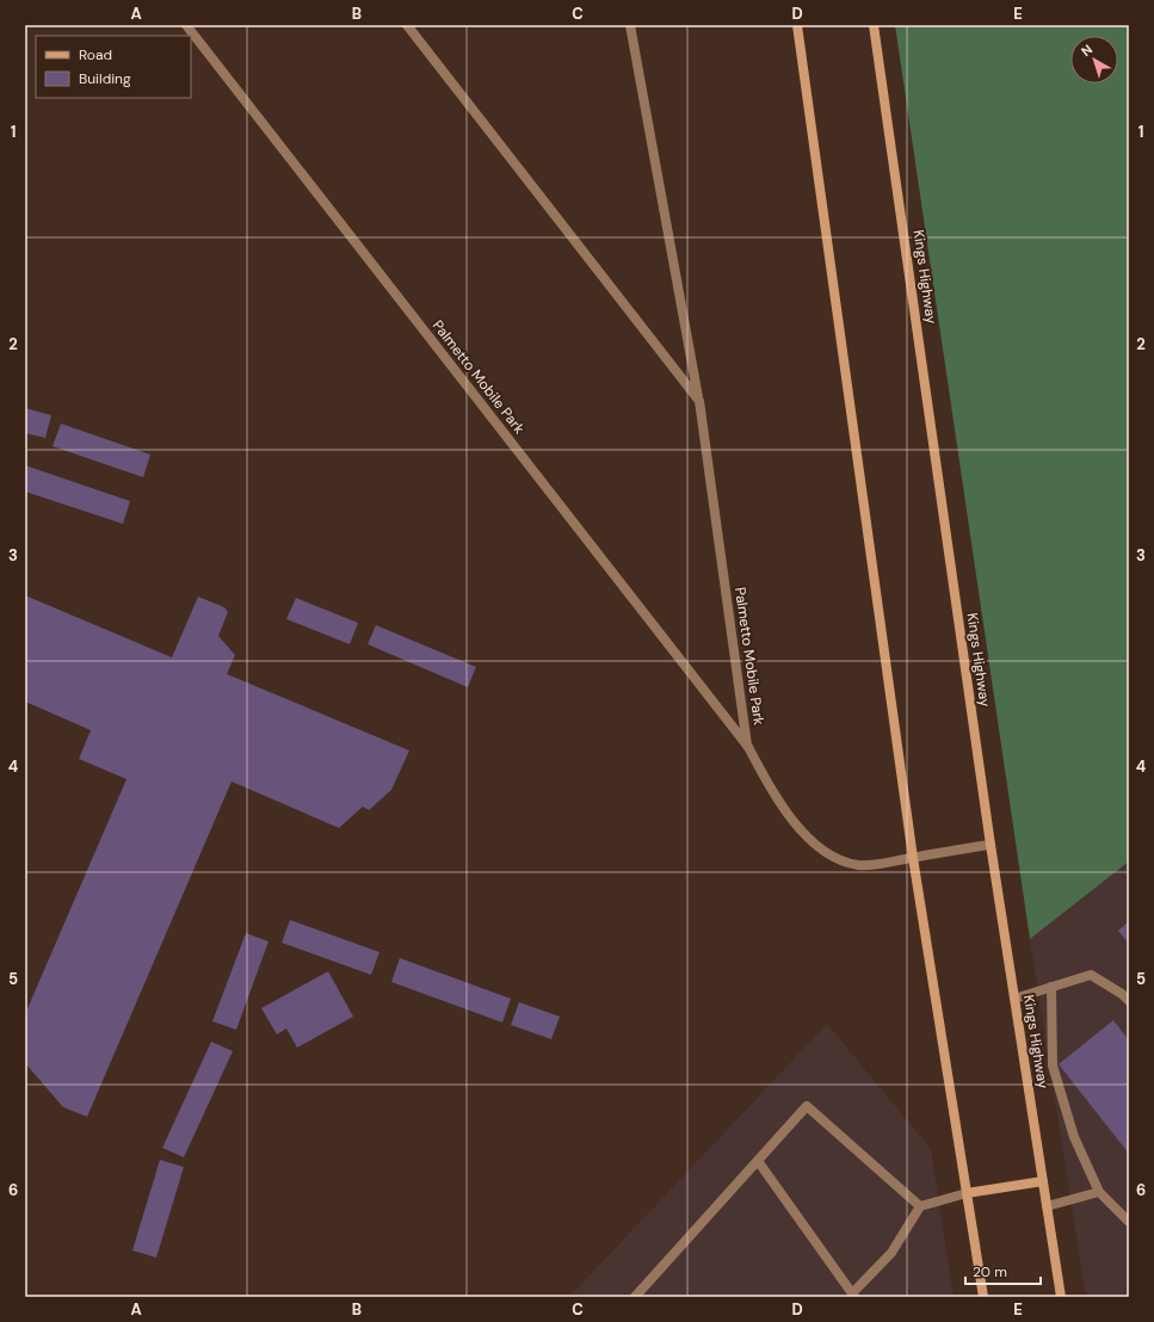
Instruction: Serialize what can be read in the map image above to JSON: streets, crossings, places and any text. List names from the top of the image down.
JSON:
{
  "streets": {
    "main road": ["Kings Highway"],
    "street": ["Palmetto Mobile Park"]
  },
  "crossings": [
    ["Kings Highway", "Palmetto Mobile Park"]
  ],
  "legend": ["Road", "Building"],
  "scale_bar": "20 m",
  "north": "top left",
  "grid": {
    "columns": [
      "A",
      "B",
      "C",
      "D",
      "E"
    ],
    "rows": [
      "1",
      "2",
      "3",
      "4",
      "5",
      "6"
    ]
  }
}
